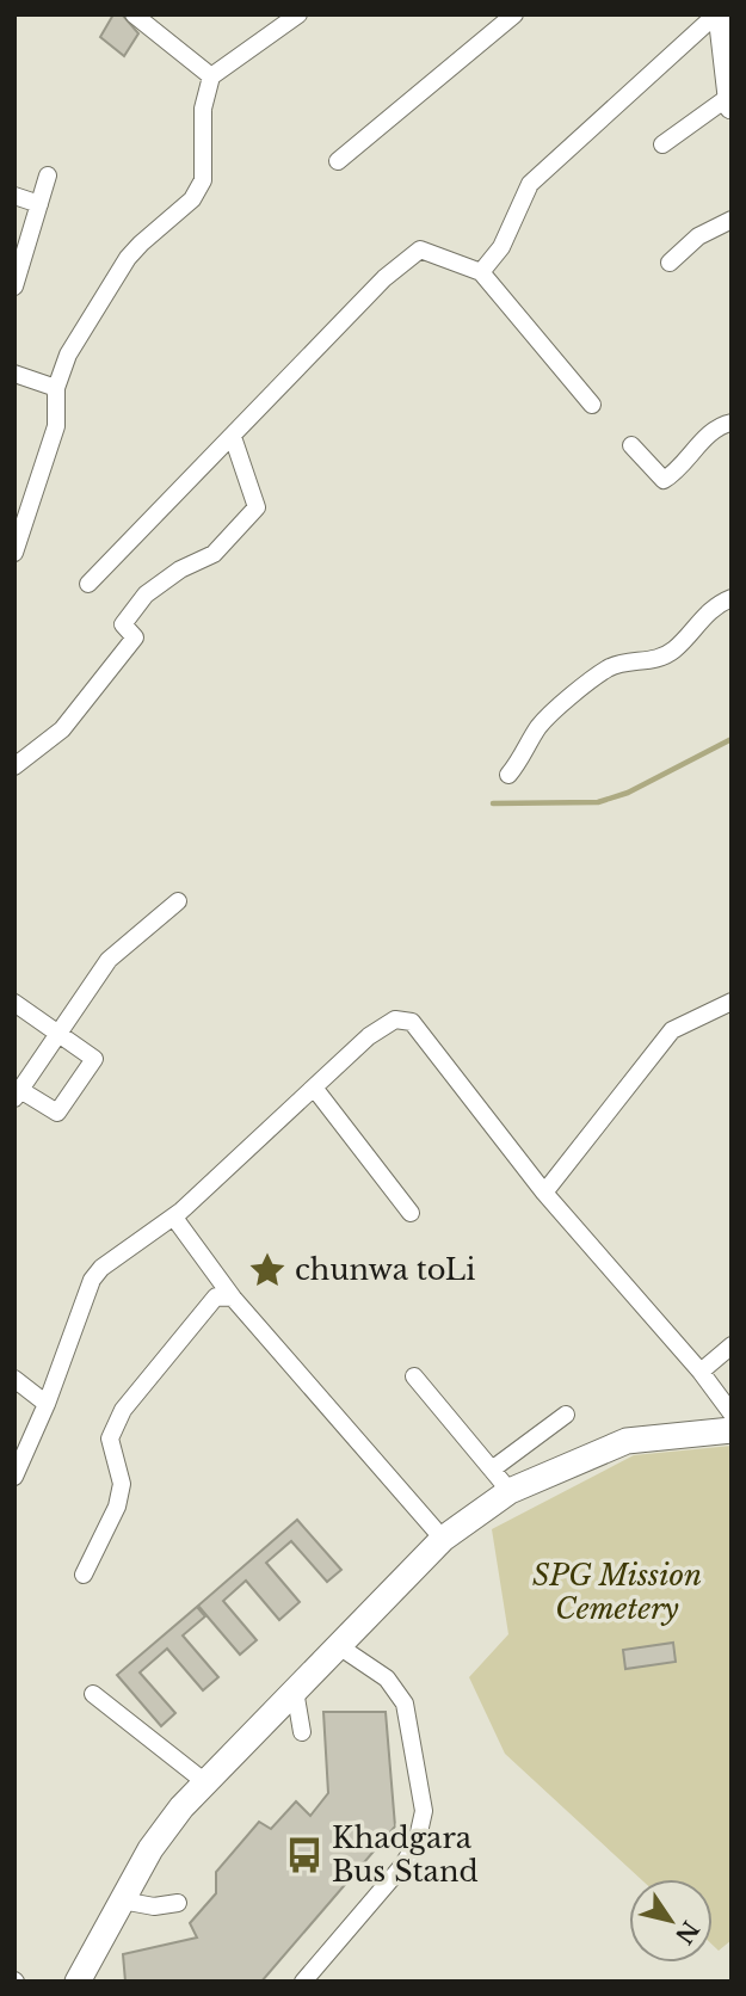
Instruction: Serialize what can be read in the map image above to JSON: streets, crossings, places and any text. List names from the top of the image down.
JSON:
{
  "parks": ["SPG Mission Cemetery"],
  "places": {
    "place": ["chunwa toLi"],
    "bus stop": ["Khadgara Bus Stand"]
  },
  "north": "bottom right"
}
